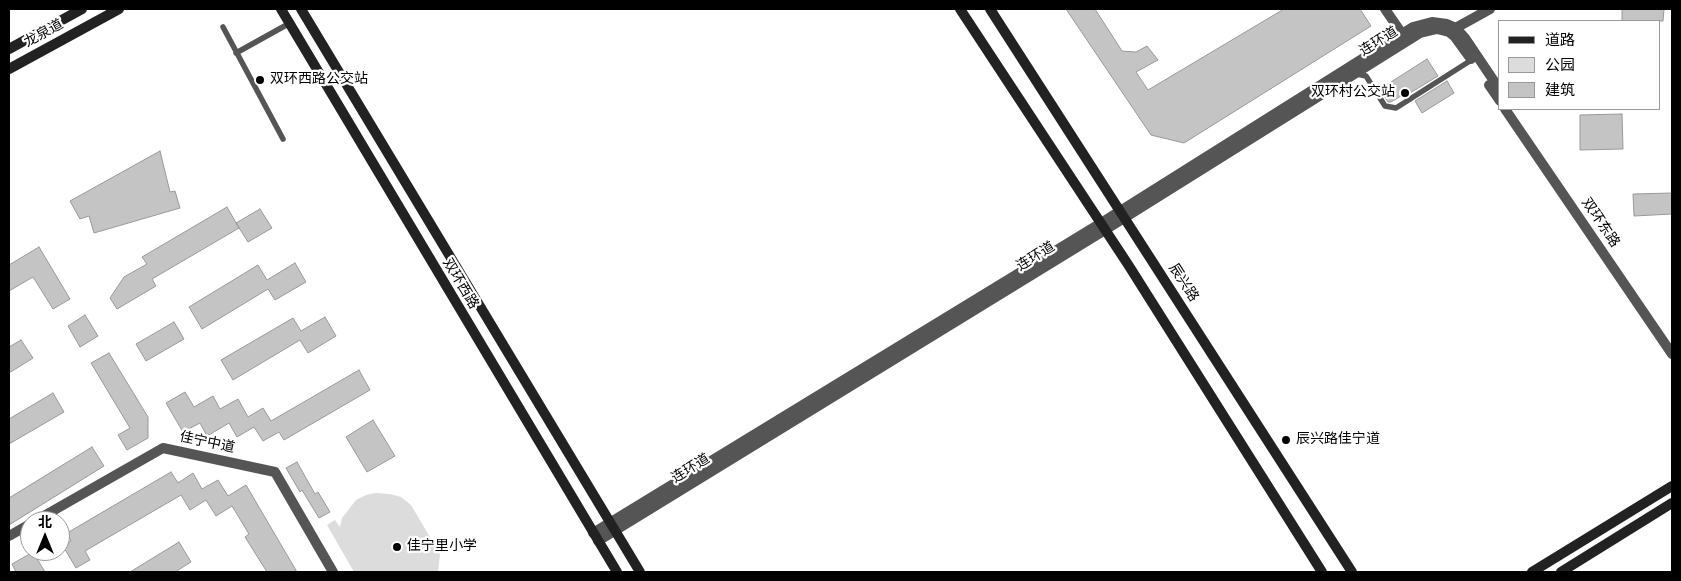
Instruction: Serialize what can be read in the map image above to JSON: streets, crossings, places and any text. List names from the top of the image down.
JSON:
{
  "streets": {
    "street": [
      "龙泉道",
      "连环道",
      "双环东路",
      "辰兴路",
      "双环西路",
      "佳宁中道"
    ]
  },
  "crossings": [
    ["连环道", "辰兴路"],
    ["连环道", "双环西路"]
  ],
  "places": [
    "双环西路公交站",
    "双环村公交站",
    "辰兴路佳宁道",
    "佳宁里小学"
  ],
  "legend": ["道路", "公园", "建筑"],
  "north": "top"
}
